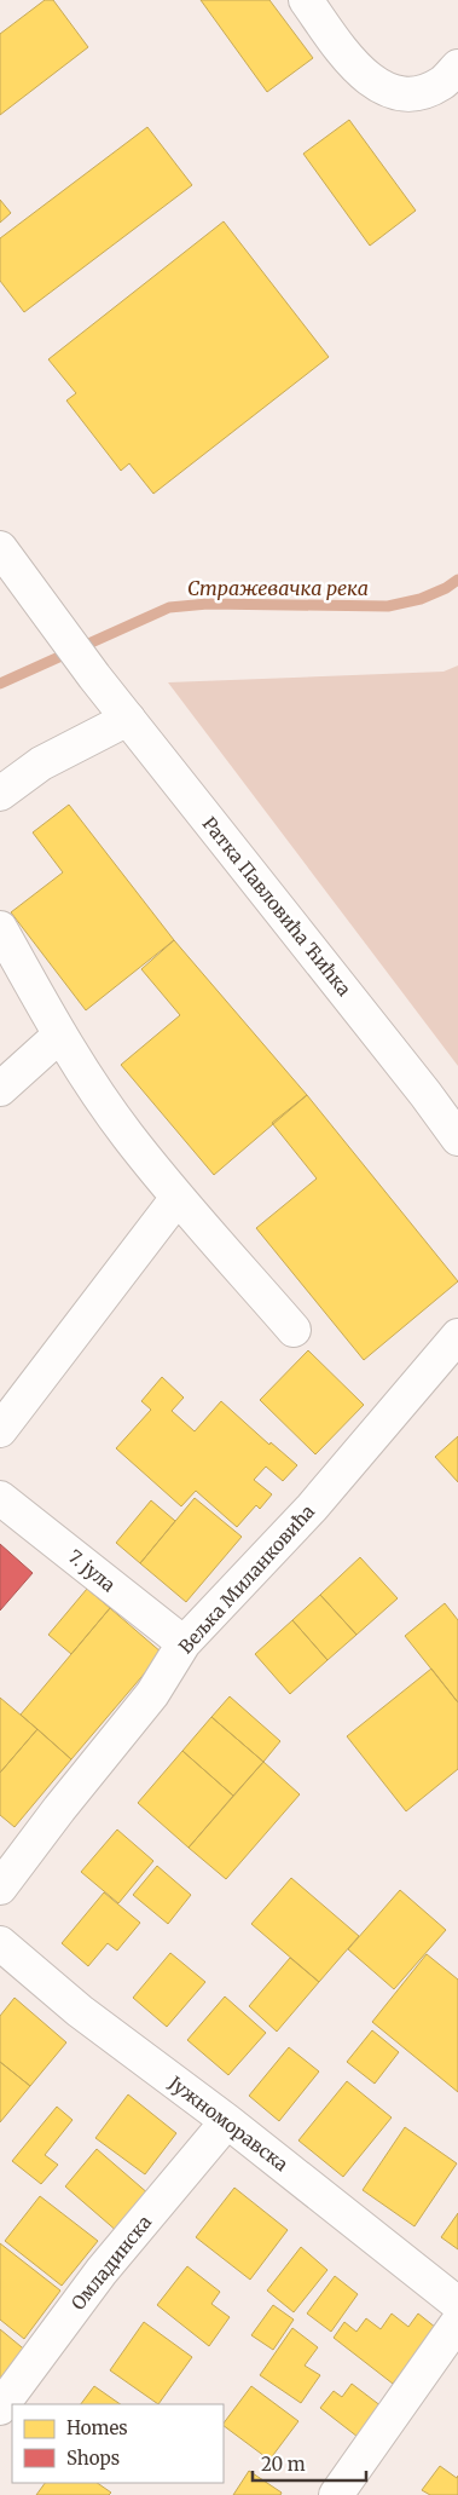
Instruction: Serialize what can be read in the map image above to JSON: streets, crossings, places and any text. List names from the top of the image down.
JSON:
{
  "streets": {
    "street": [
      "Ратка Павловића Ћићка",
      "7. јула",
      "Вељка Миланковића",
      "Јужноморавска",
      "Омладинска"
    ]
  },
  "crossings": [
    ["7. јула", "Вељка Миланковића"],
    ["Јужноморавска", "Омладинска"]
  ],
  "water": ["Стражевачка река"],
  "legend": ["Homes", "Shops"],
  "scale_bar": "20 m"
}
